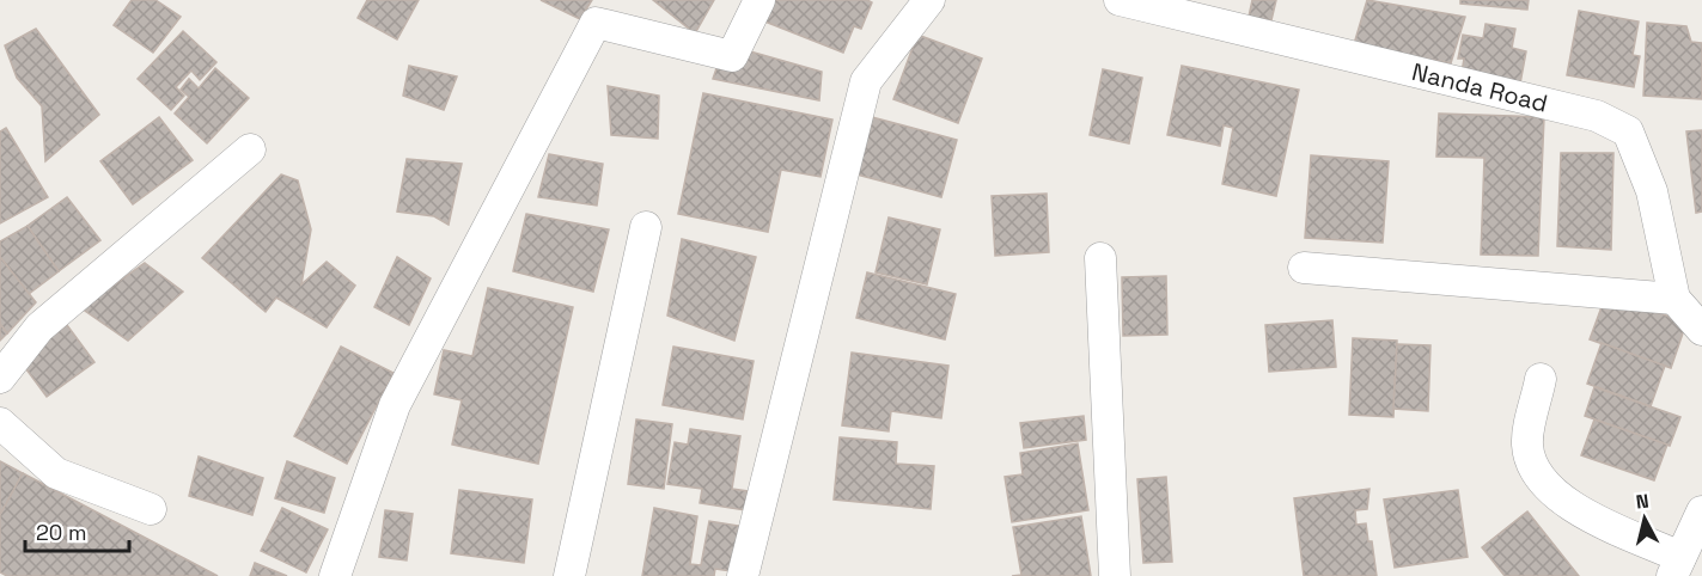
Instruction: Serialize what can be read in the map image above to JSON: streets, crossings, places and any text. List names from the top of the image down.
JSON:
{
  "streets": {
    "street": ["Nanda Road"]
  },
  "scale_bar": "20 m",
  "north": "top"
}
